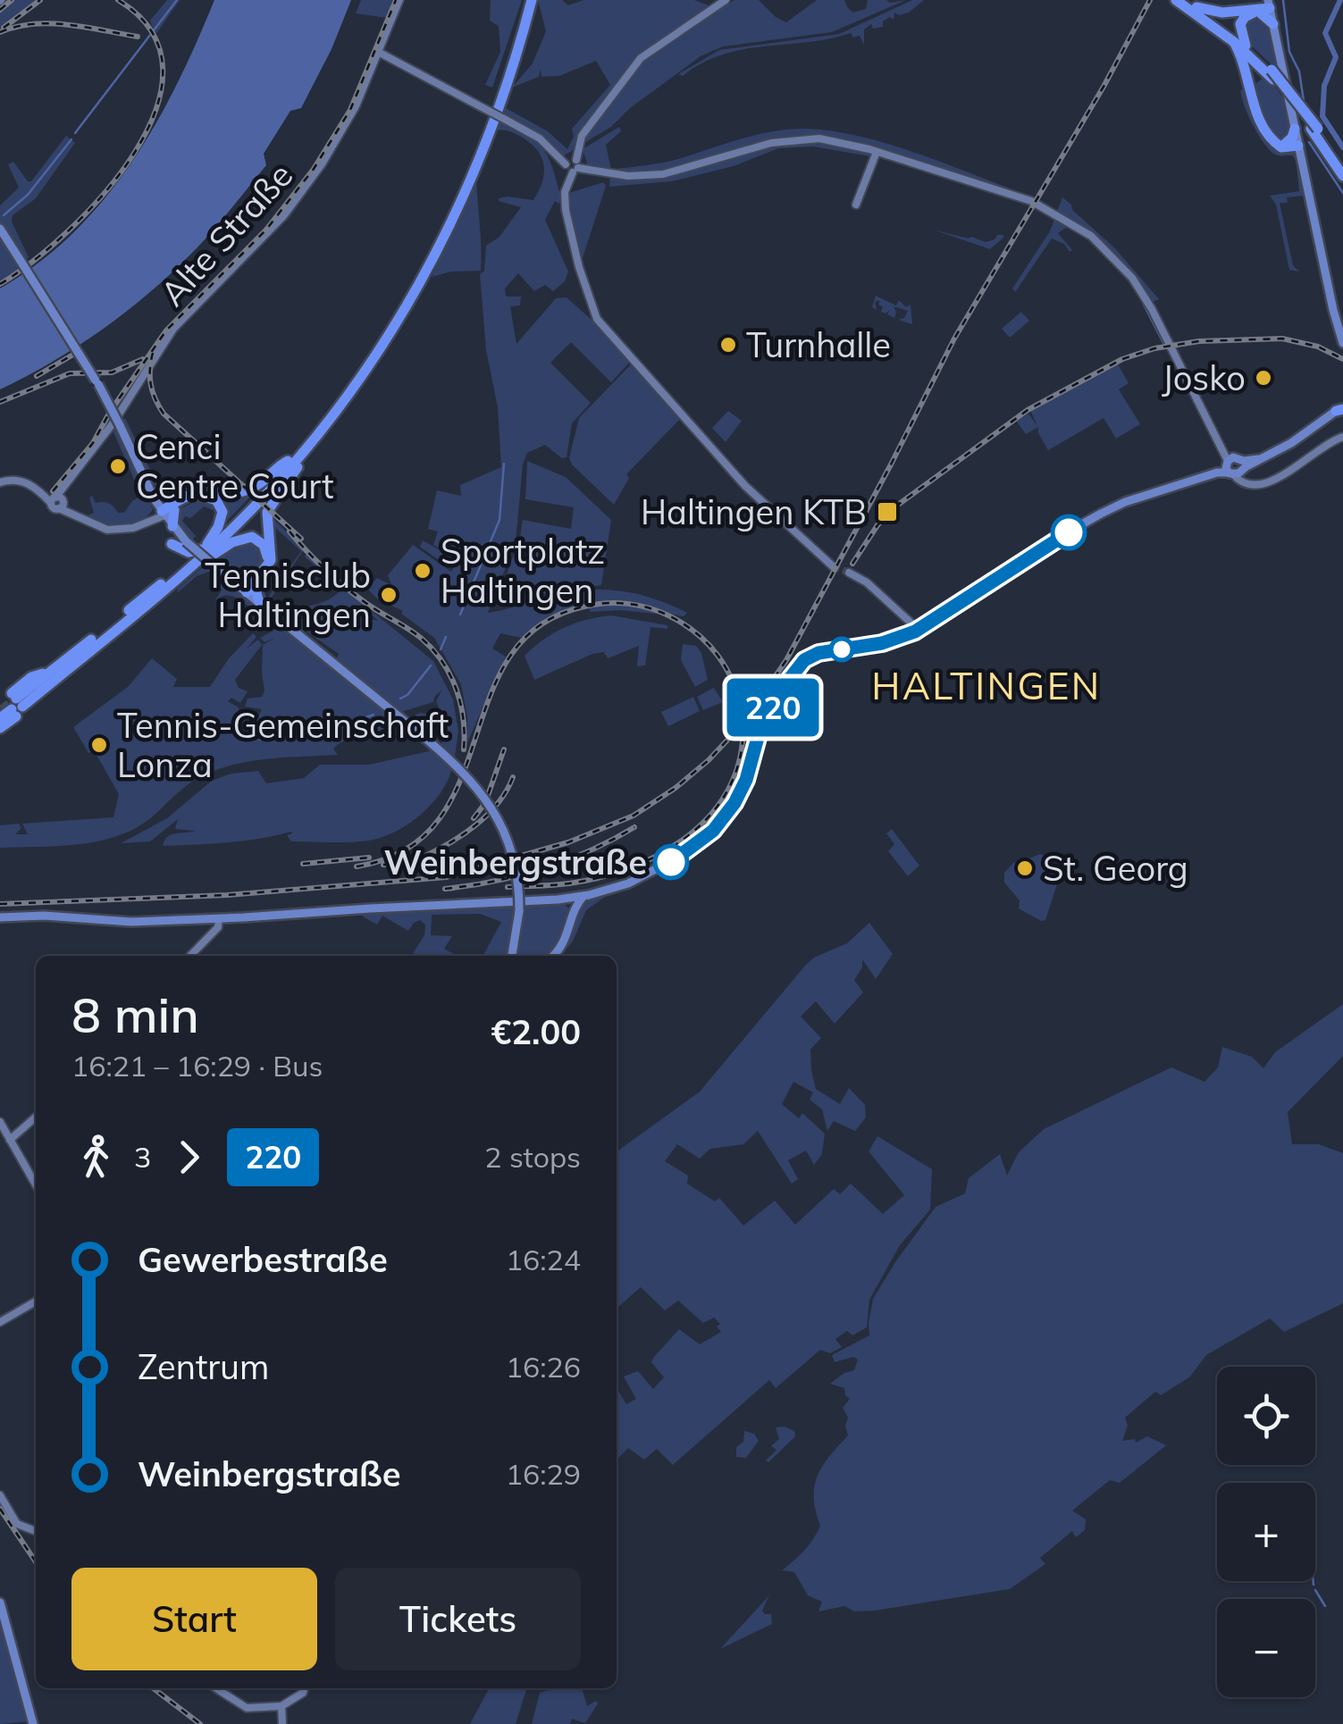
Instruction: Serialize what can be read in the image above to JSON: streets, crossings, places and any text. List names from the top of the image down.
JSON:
{
  "streets": {
    "street": ["Alte Straße"]
  },
  "districts": ["HALTINGEN"],
  "places": {
    "other": [
      "Turnhalle",
      "Josko",
      "Cenci Centre Court",
      "Sportplatz Haltingen",
      "Tennisclub Haltingen",
      "Tennis-Gemeinschaft Lonza",
      "Weinbergstraße",
      "St. Georg"
    ],
    "transit": ["Haltingen KTB"]
  },
  "lines": ["bus line 220"],
  "page": {
    "on_map": "220",
    "heading": ["8 min", "16:21 – 16:29 · Bus", "€2.00"],
    "legs": ["3", "220", "2 stops"],
    "list": [
      {
        "name": "Gewerbestraße",
        "value": "16:24"
      },
      {
        "name": "Zentrum",
        "value": "16:26"
      },
      {
        "name": "Weinbergstraße",
        "value": "16:29"
      }
    ],
    "map_buttons": ["+", "−"],
    "buttons": ["Start", "Tickets"]
  }
}
